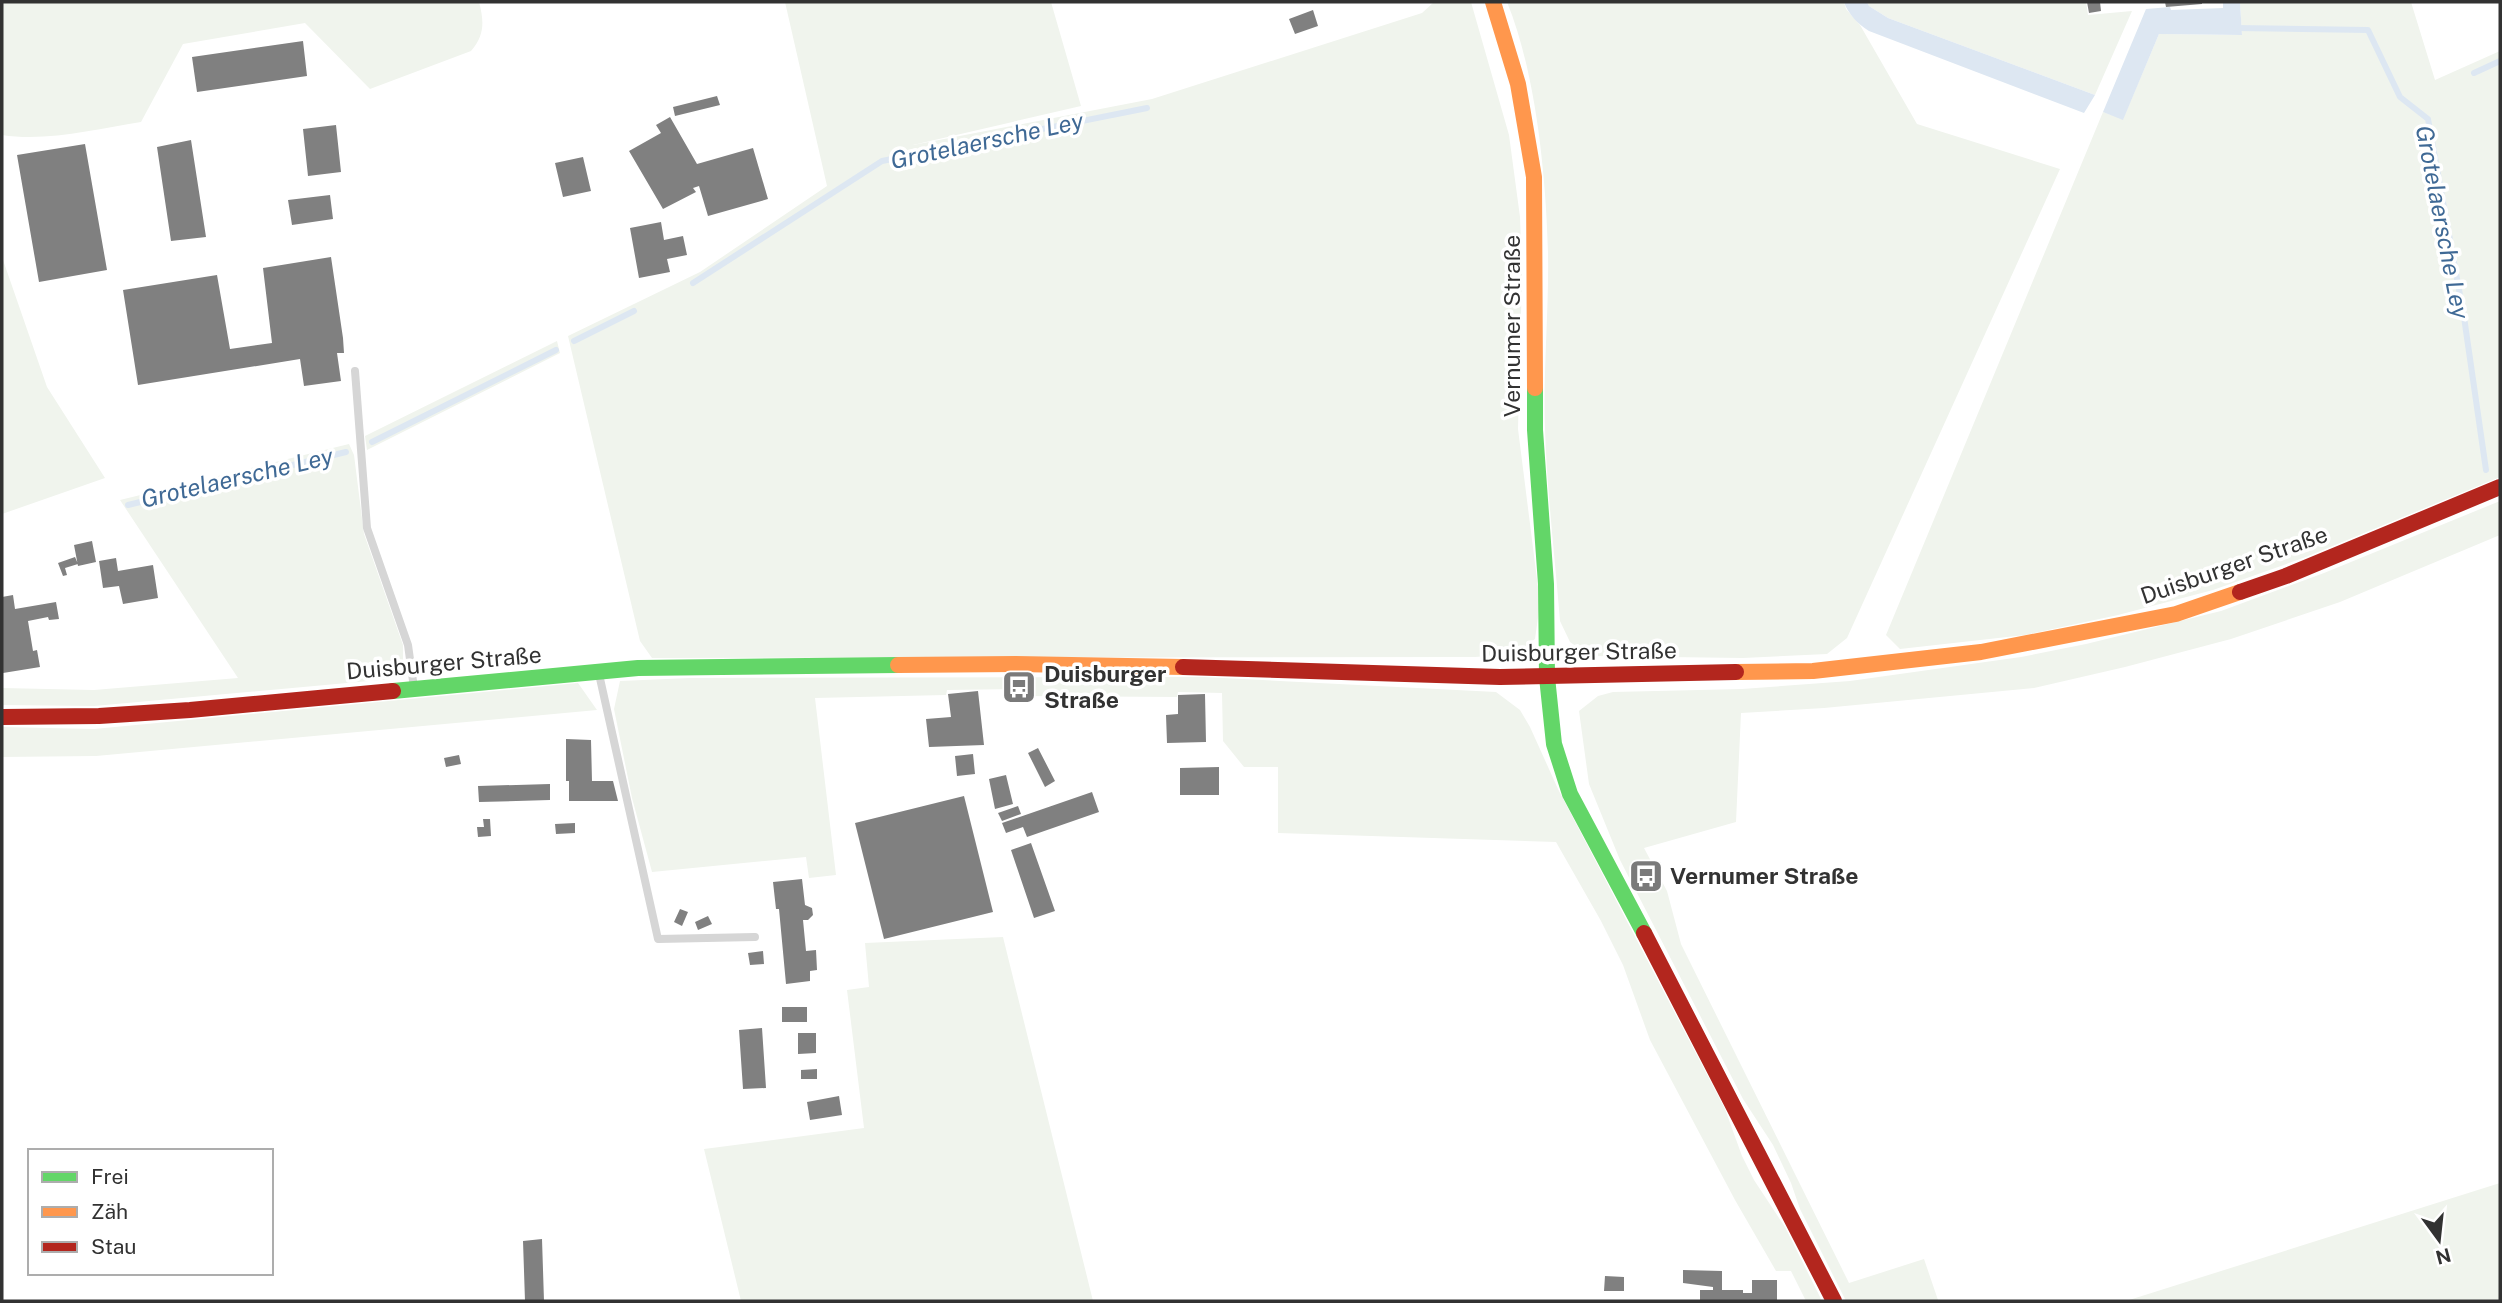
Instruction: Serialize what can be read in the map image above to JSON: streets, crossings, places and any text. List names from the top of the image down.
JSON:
{
  "streets": {
    "main road": ["Vernumer Straße", "Duisburger Straße"]
  },
  "crossings": [
    ["Vernumer Straße", "Duisburger Straße"]
  ],
  "water": ["Grotelaersche Ley"],
  "places": {
    "bus stop": ["Duisburger Straße", "Vernumer Straße"]
  },
  "legend": ["Frei", "Zäh", "Stau"],
  "north": "bottom"
}
